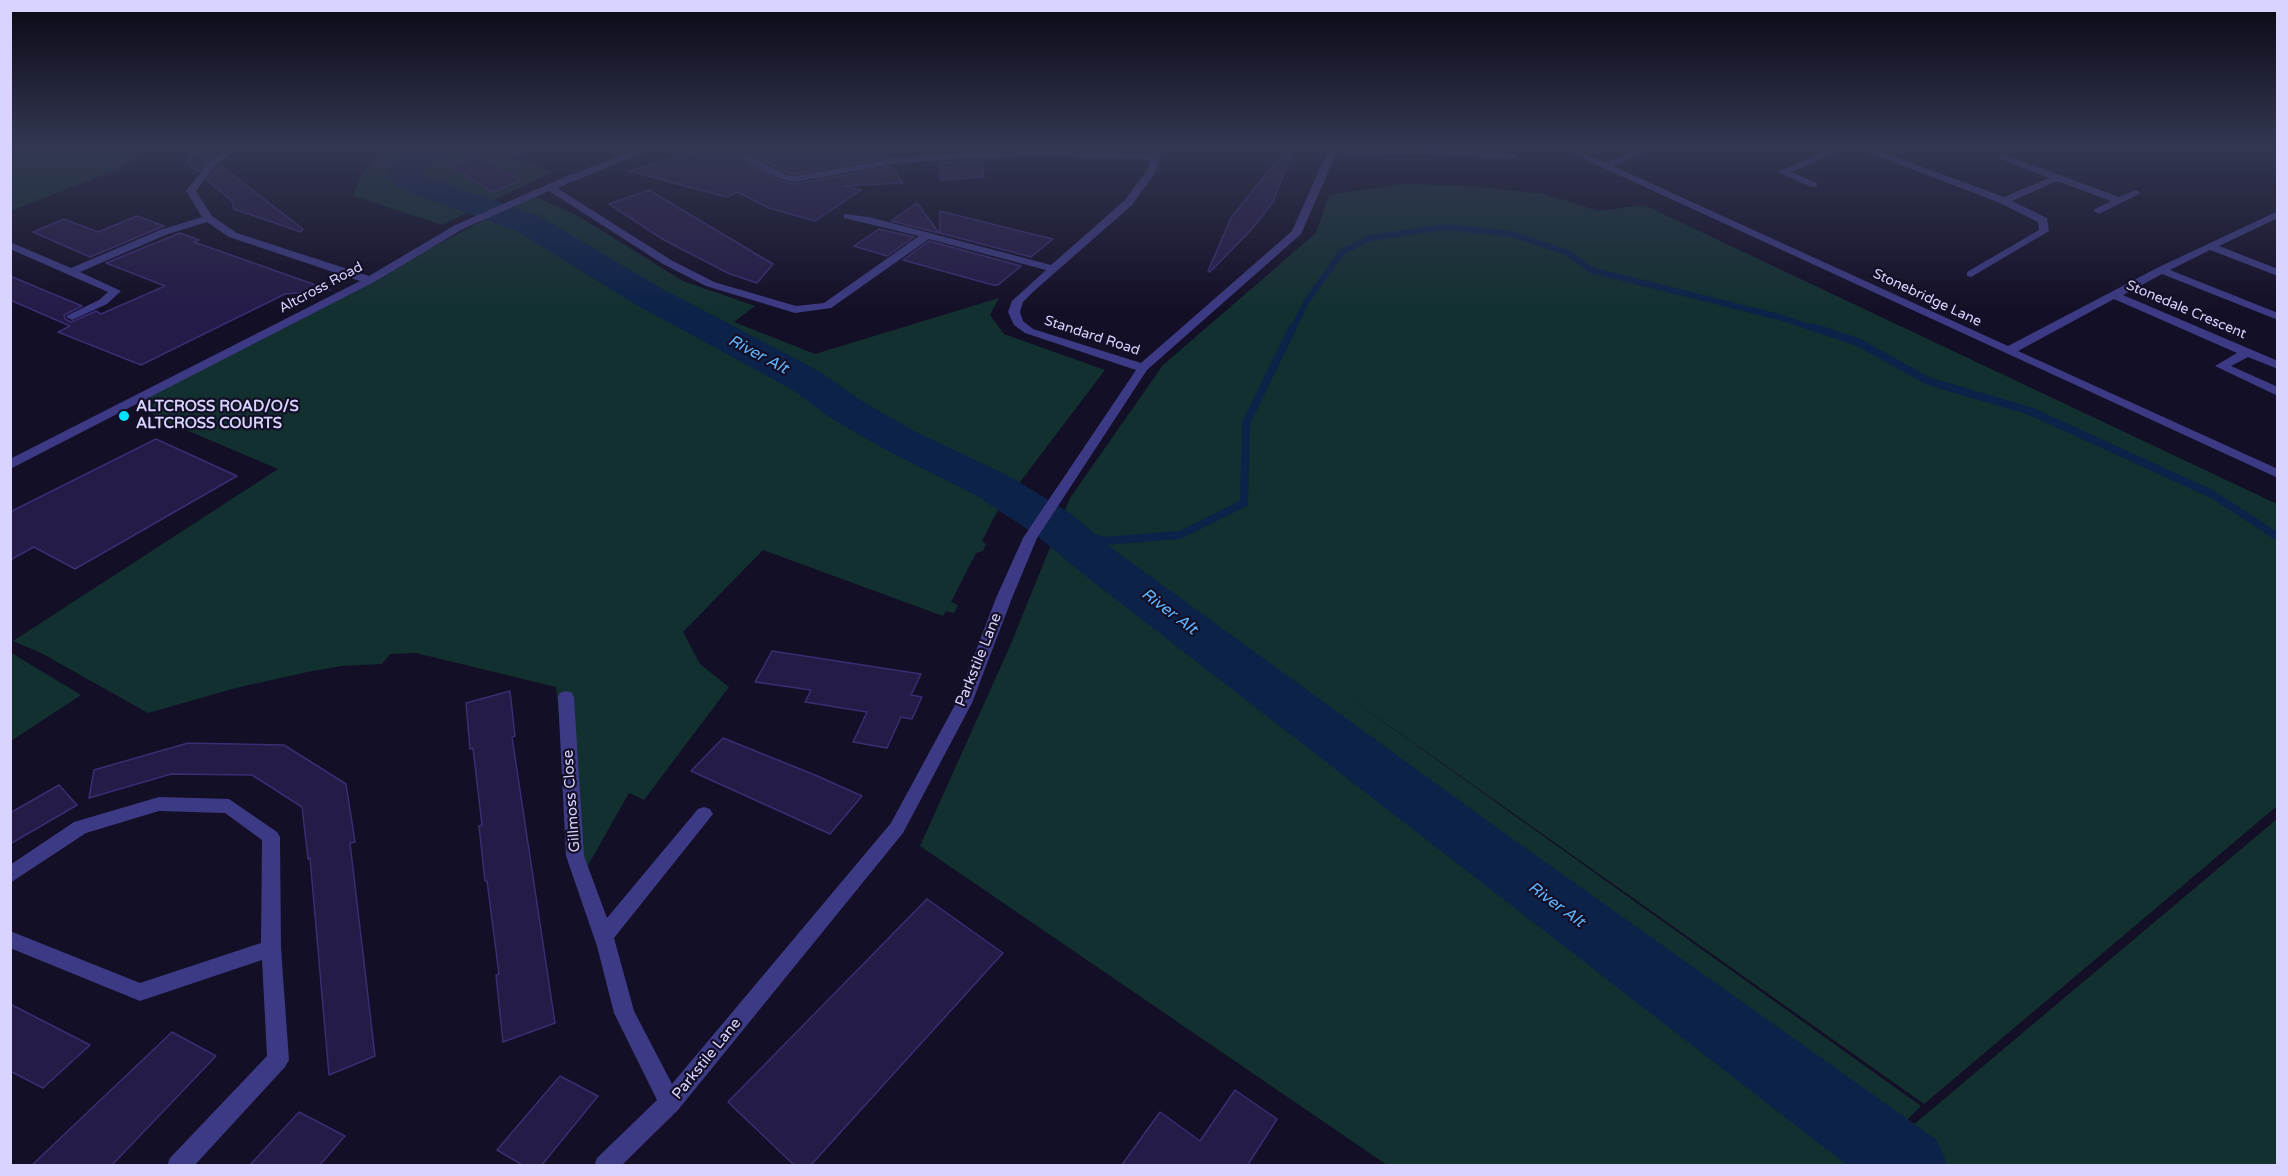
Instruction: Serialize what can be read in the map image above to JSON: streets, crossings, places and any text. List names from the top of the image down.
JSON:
{
  "streets": {
    "street": [
      "Altcross Road",
      "Stonebridge Lane",
      "Stonedale Crescent",
      "Standard Road",
      "Parkstile Lane",
      "Gillmoss Close"
    ]
  },
  "crossings": [
    ["Stonebridge Lane", "Stonedale Crescent"],
    ["Standard Road", "Parkstile Lane"],
    ["Parkstile Lane", "Gillmoss Close"]
  ],
  "water": ["River Alt"],
  "places": ["ALTCROSS ROAD/O/S ALTCROSS COURTS"]
}
